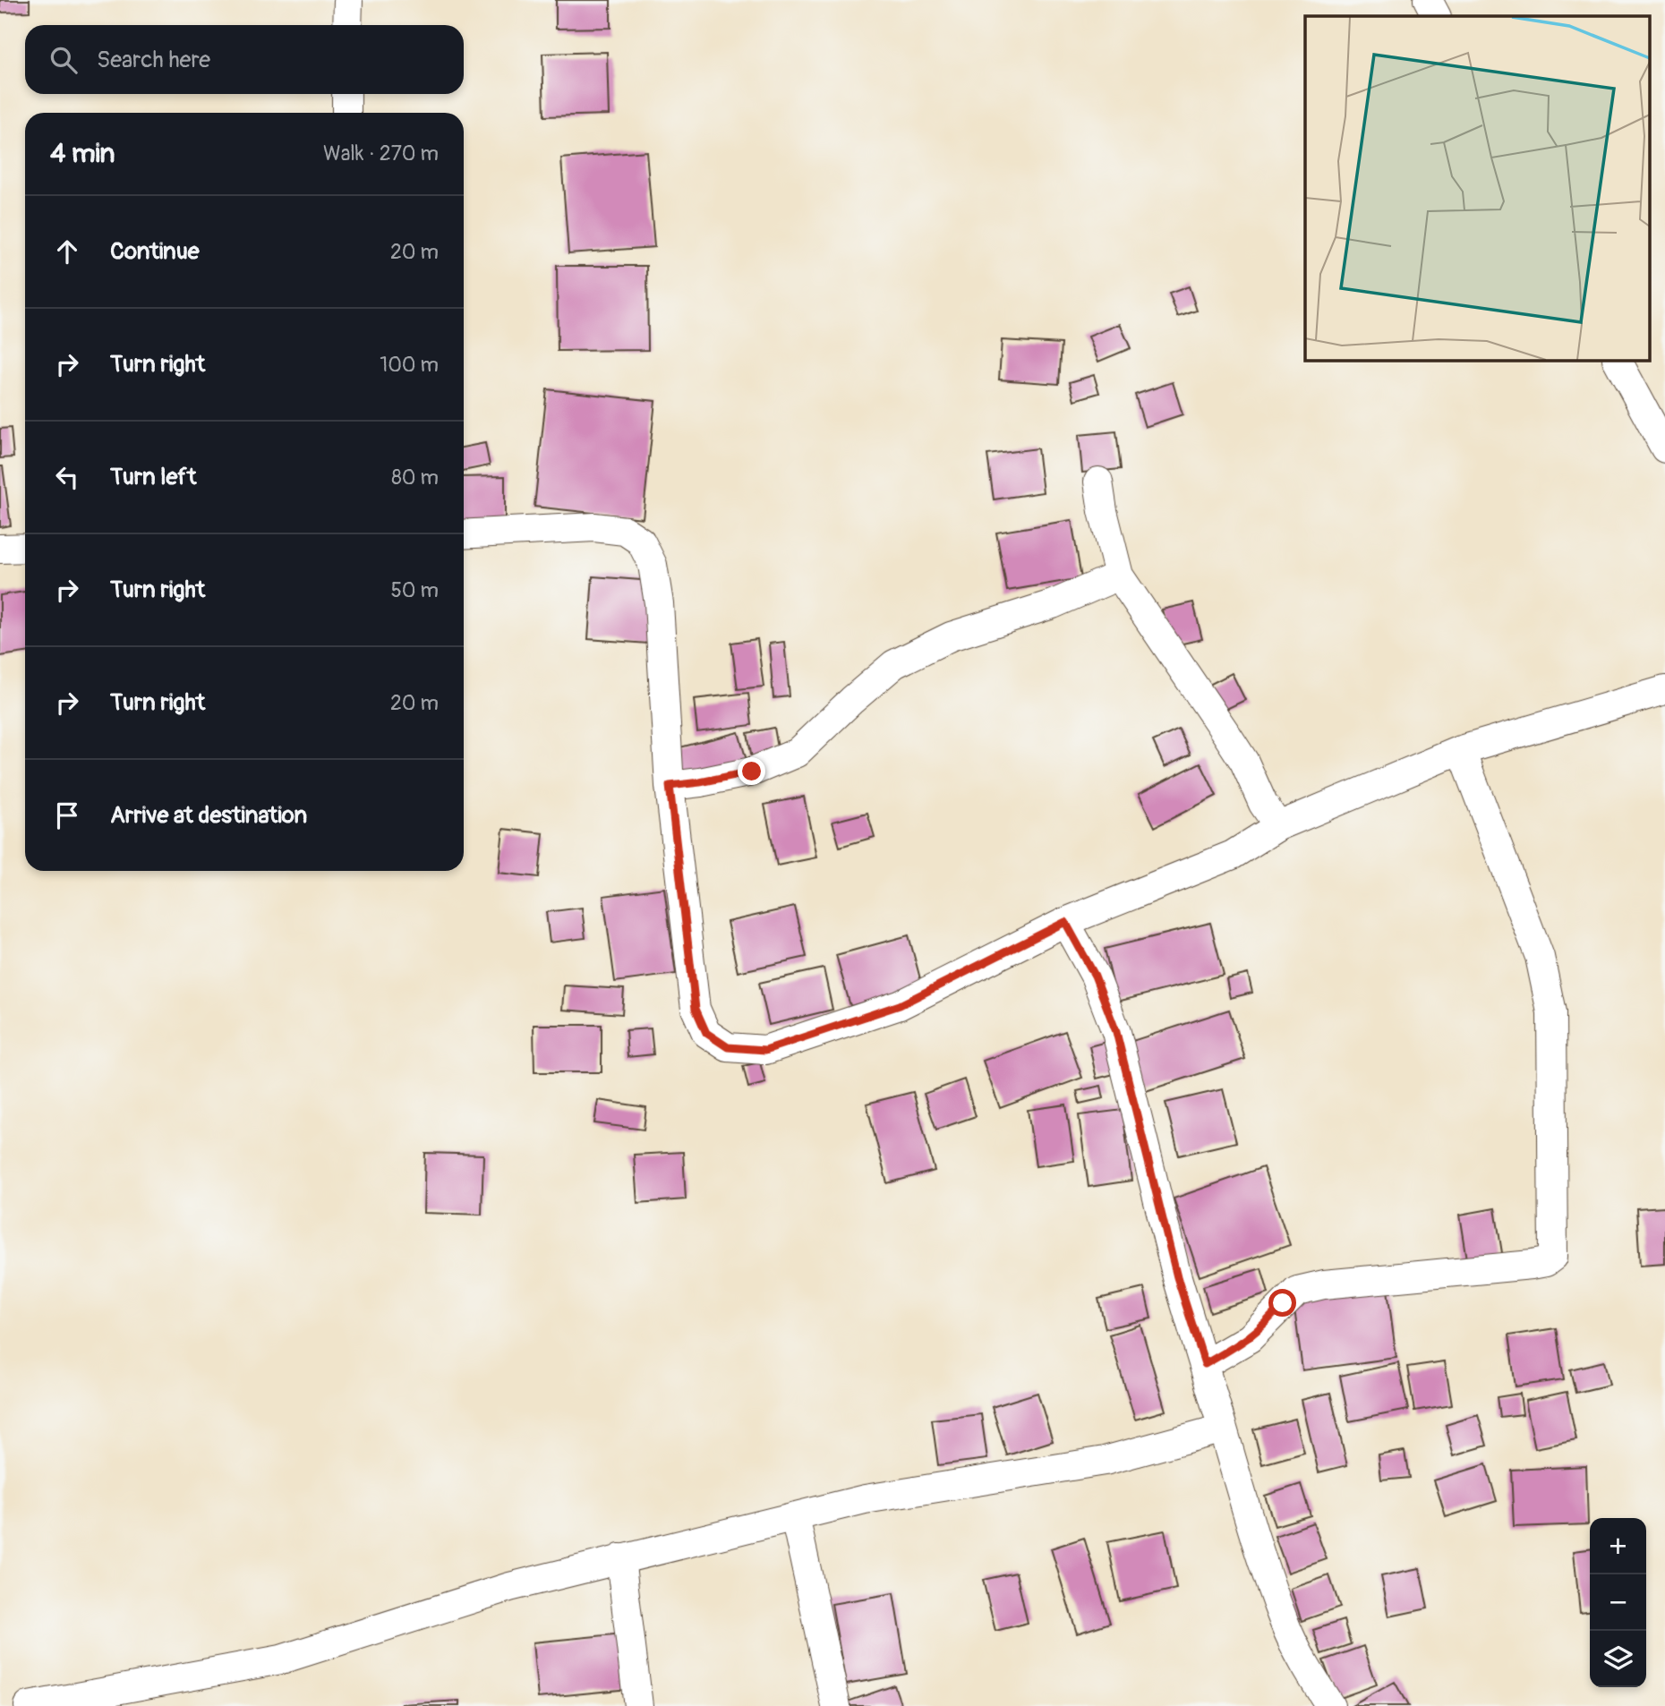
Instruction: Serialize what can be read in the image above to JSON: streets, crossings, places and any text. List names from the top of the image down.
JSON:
{
  "page": {
    "search": "Search here",
    "heading": ["4 min", "Walk · 270 m"],
    "list": [
      ["Continue", "20 m"],
      ["Turn right", "100 m"],
      ["Turn left", "80 m"],
      ["Turn right", "50 m"],
      ["Turn right", "20 m"],
      "Arrive at destination"
    ],
    "map_buttons": ["+", "−"]
  }
}
